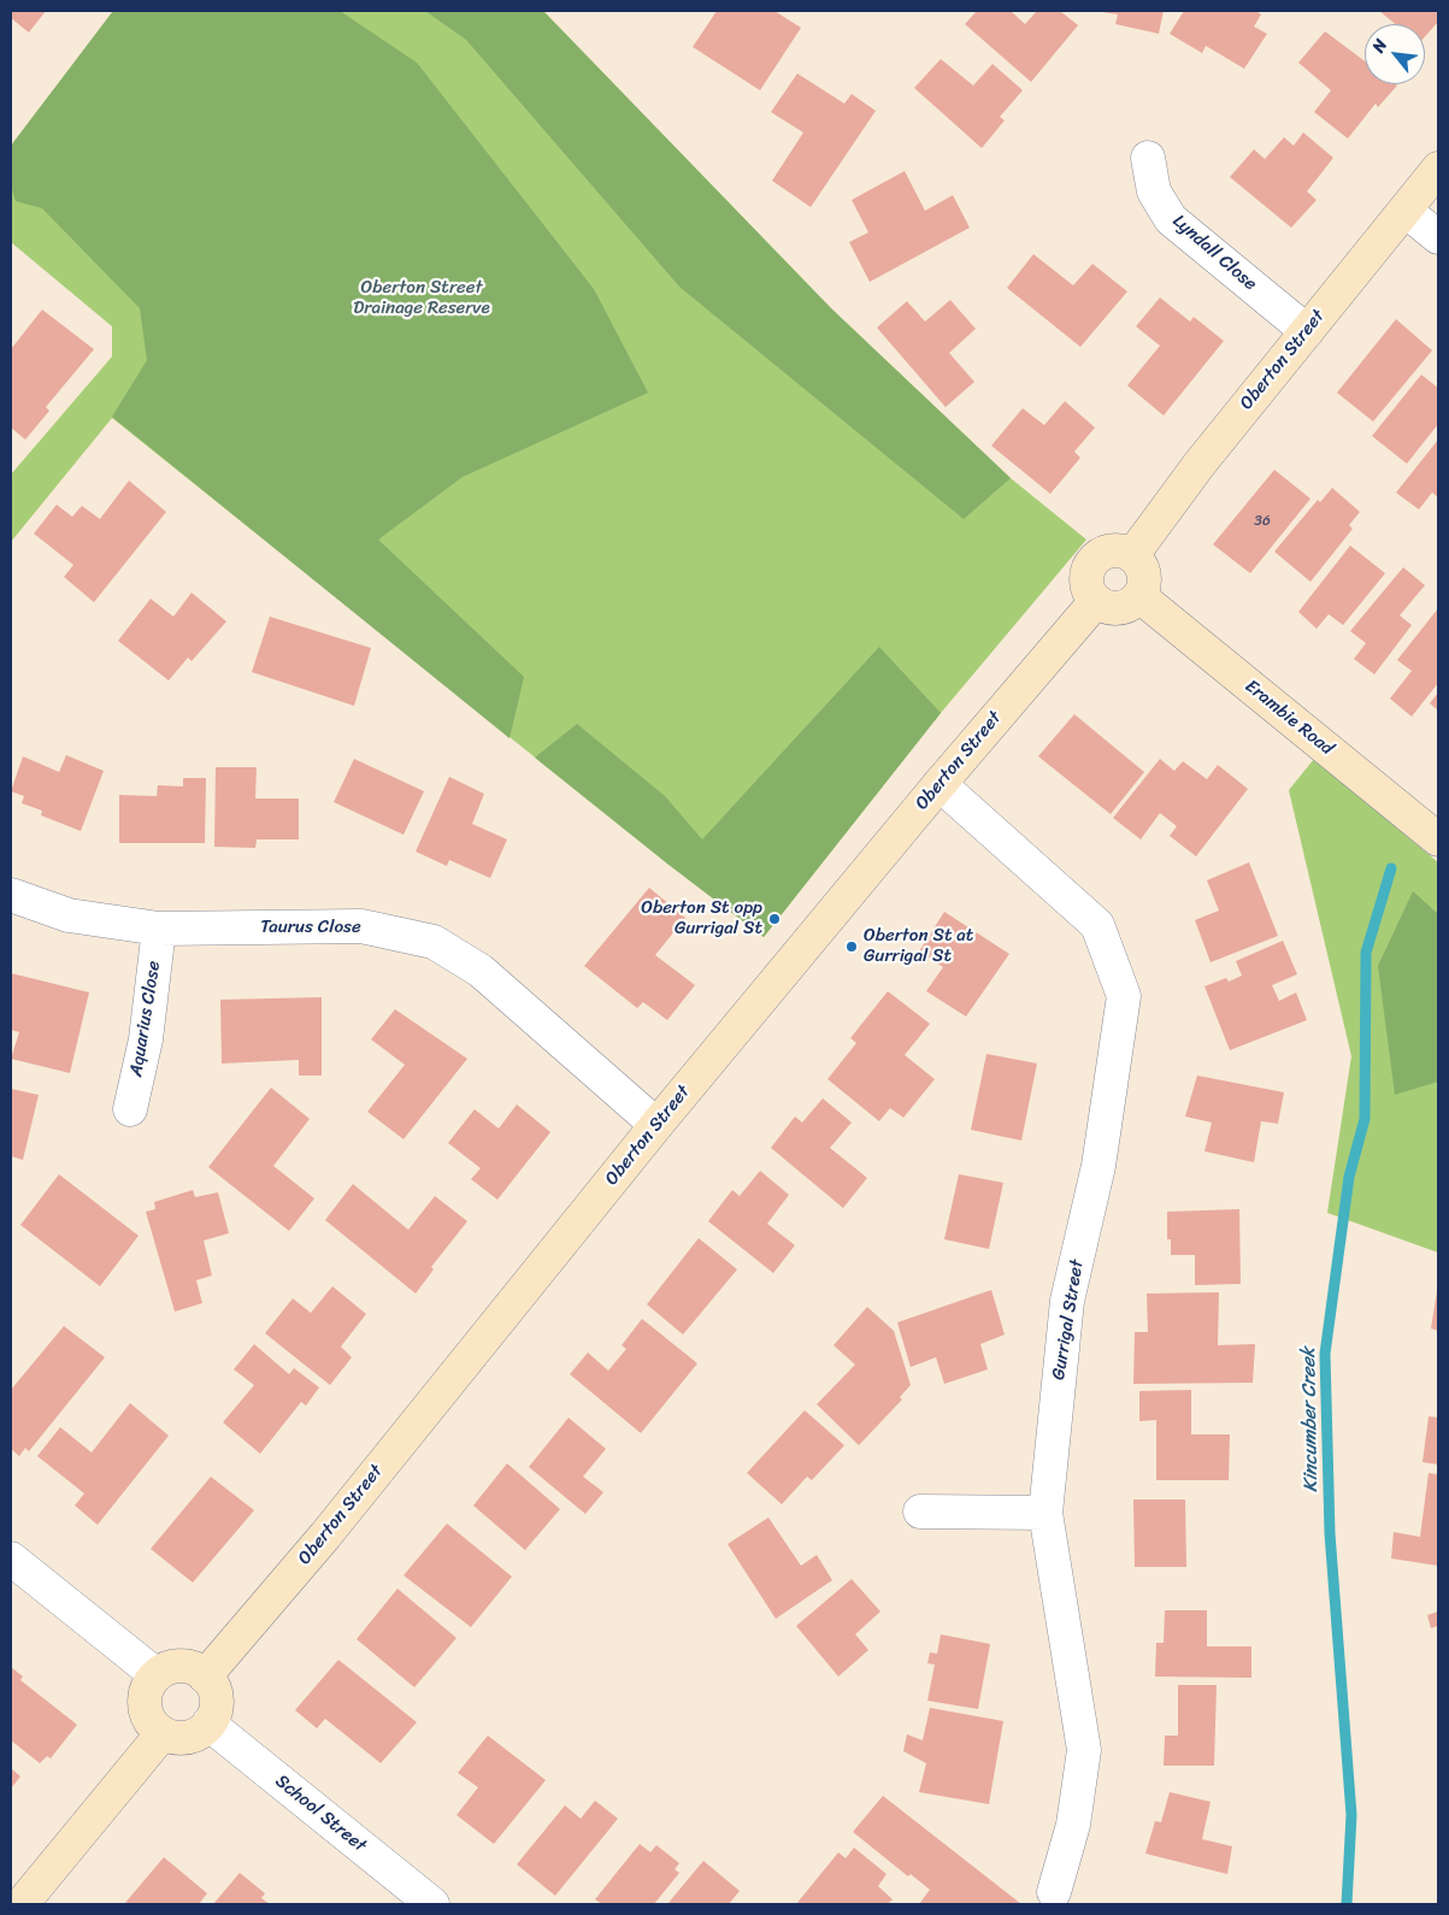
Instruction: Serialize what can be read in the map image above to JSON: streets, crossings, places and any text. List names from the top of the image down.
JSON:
{
  "streets": {
    "street": [
      "Lyndall Close",
      "Oberton Street",
      "Erambie Road",
      "Taurus Close",
      "Aquarius Close",
      "Gurrigal Street",
      "School Street"
    ]
  },
  "crossings": [
    ["Lyndall Close", "Oberton Street"],
    ["Oberton Street", "Erambie Road"],
    ["Oberton Street", "Taurus Close"],
    ["Oberton Street", "Gurrigal Street"],
    ["Oberton Street", "School Street"],
    ["Taurus Close", "Aquarius Close"]
  ],
  "water": ["Kincumber Creek"],
  "parks": ["Oberton Street Drainage Reserve"],
  "places": ["Oberton St opp Gurrigal St", "Oberton St at Gurrigal St"],
  "house_numbers": ["36"],
  "north": "top left"
}
